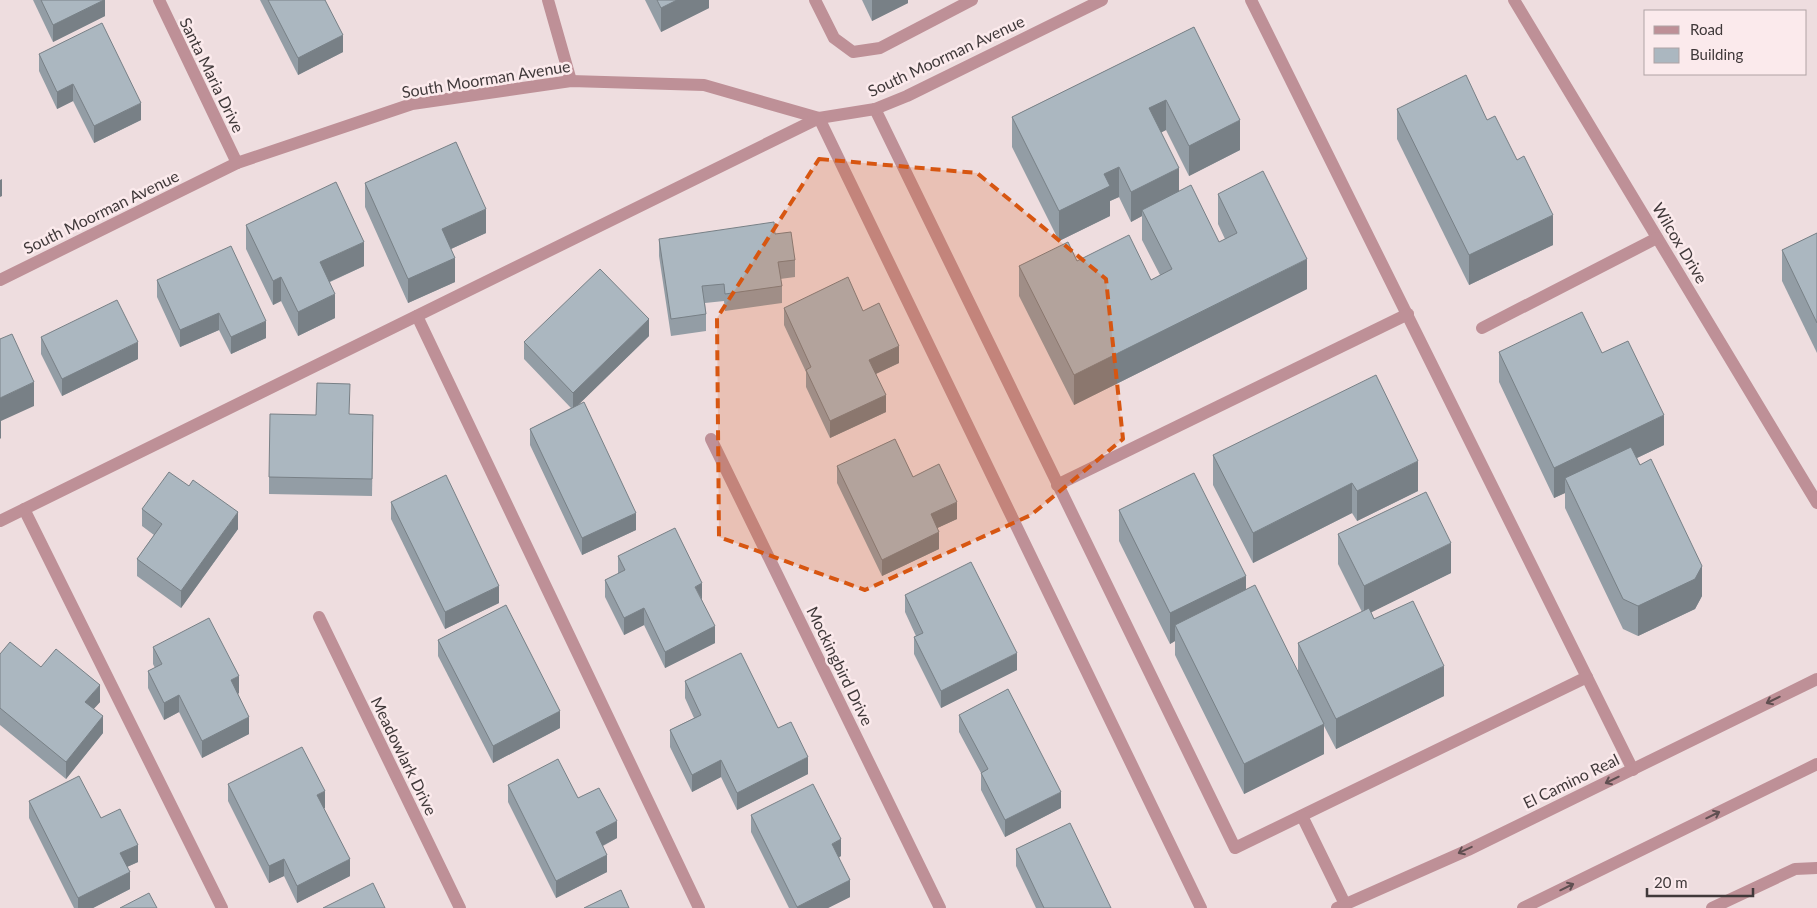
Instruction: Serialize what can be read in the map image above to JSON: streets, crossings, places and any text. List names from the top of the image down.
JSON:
{
  "streets": {
    "street": [
      "South Moorman Avenue",
      "Santa Maria Drive",
      "Wilcox Drive",
      "Mockingbird Drive",
      "Meadowlark Drive",
      "El Camino Real"
    ]
  },
  "crossings": [
    ["South Moorman Avenue", "Santa Maria Drive"]
  ],
  "legend": ["Road", "Building"],
  "scale_bar": "20 m"
}
